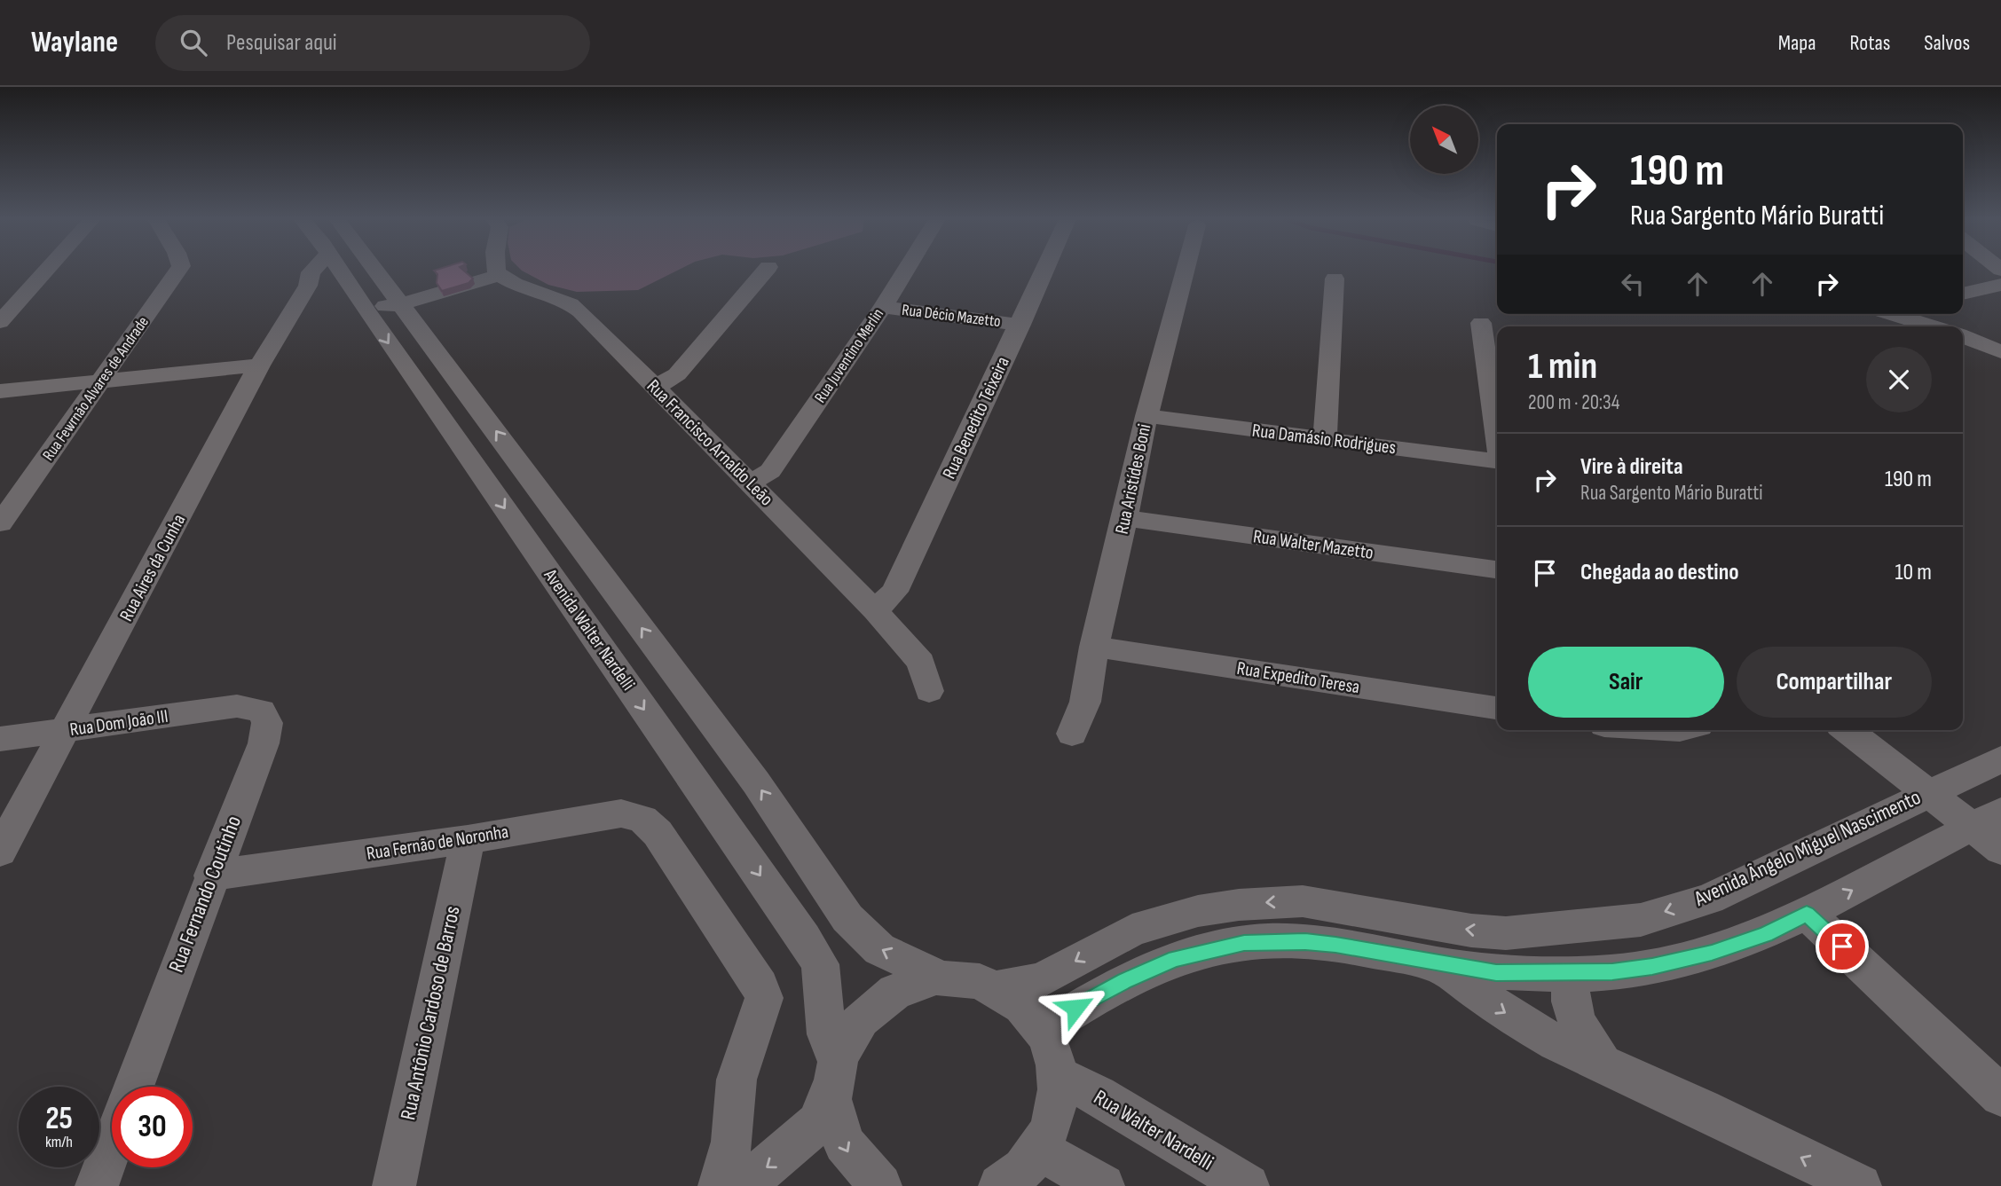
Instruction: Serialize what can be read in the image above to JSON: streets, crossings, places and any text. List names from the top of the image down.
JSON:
{
  "streets": {
    "street": [
      "Rua Décio Mazetto",
      "Rua Juventino Merlin",
      "Rua Fewrnão Alvares de Andrade",
      "Rua Benedito Teixeira",
      "Rua Damásio Rodrigues",
      "Rua Francisco Arnaldo Leão",
      "Rua Aristídes Boni",
      "Rua Walter Mazetto",
      "Rua Aires da Cunha",
      "Avenida Walter Nardelli",
      "Rua Expedito Teresa",
      "Rua Dom João III",
      "Rua Fernão de Noronha",
      "Avenida Ângelo Miguel Nascimento",
      "Rua Fernando Coutinho",
      "Rua Antônio Cardoso de Barros",
      "Rua Walter Nardelli"
    ]
  },
  "crossings": [
    ["Rua Décio Mazetto", "Rua Juventino Merlin"],
    ["Rua Décio Mazetto", "Rua Benedito Teixeira"],
    ["Rua Juventino Merlin", "Rua Francisco Arnaldo Leão"],
    ["Rua Benedito Teixeira", "Rua Francisco Arnaldo Leão"],
    ["Rua Damásio Rodrigues", "Rua Aristídes Boni"],
    ["Rua Aristídes Boni", "Rua Walter Mazetto"],
    ["Rua Aristídes Boni", "Rua Expedito Teresa"],
    ["Rua Aires da Cunha", "Avenida Walter Nardelli"],
    ["Rua Aires da Cunha", "Rua Dom João III"],
    ["Rua Dom João III", "Rua Fernando Coutinho"],
    ["Rua Fernão de Noronha", "Rua Fernando Coutinho"],
    ["Rua Fernão de Noronha", "Rua Antônio Cardoso de Barros"]
  ],
  "north": "top left",
  "page": {
    "header": "Waylane",
    "search": "Pesquisar aqui",
    "nav": ["Mapa", "Rotas", "Salvos"],
    "turn": ["190 m", "Rua Sargento Mário Buratti"],
    "heading": ["1 min", "200 m · 20:34"],
    "list": [
      {
        "name": "Vire à direita",
        "note": "Rua Sargento Mário Buratti",
        "value": "190 m"
      },
      {
        "name": "Chegada ao destino",
        "value": "10 m"
      }
    ],
    "buttons": ["Sair", "Compartilhar"],
    "speed": "25 km/h",
    "limit": "30"
  }
}
